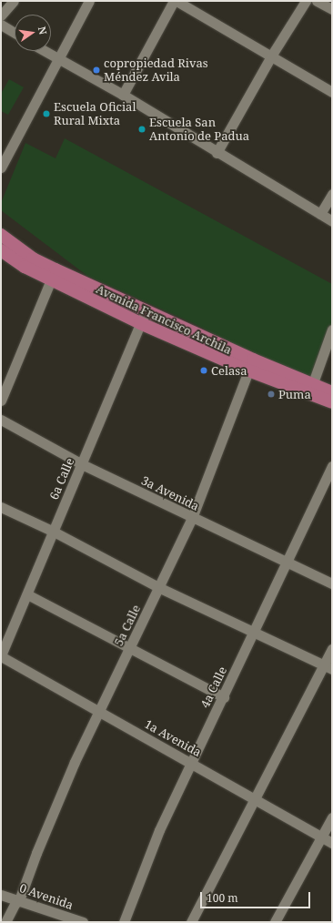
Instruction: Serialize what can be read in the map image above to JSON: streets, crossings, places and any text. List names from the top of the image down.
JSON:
{
  "streets": {
    "main road": ["Avenida Francisco Archila"],
    "street": [
      "6a Calle",
      "3a Avenida",
      "5a Calle",
      "4a Calle",
      "1a Avenida",
      "0 Avenida"
    ]
  },
  "crossings": [
    ["Avenida Francisco Archila", "6a Calle"],
    ["Avenida Francisco Archila", "5a Calle"],
    ["6a Calle", "3a Avenida"],
    ["6a Calle", "1a Avenida"],
    ["3a Avenida", "5a Calle"],
    ["3a Avenida", "4a Calle"],
    ["5a Calle", "1a Avenida"],
    ["5a Calle", "0 Avenida"],
    ["4a Calle", "1a Avenida"]
  ],
  "places": [
    "copropiedad Rivas Méndez Avila",
    "Escuela Oficial Rural Mixta",
    "Escuela San Antonio de Padua",
    "Celasa",
    "Puma"
  ],
  "scale_bar": "100 m",
  "north": "right"
}
